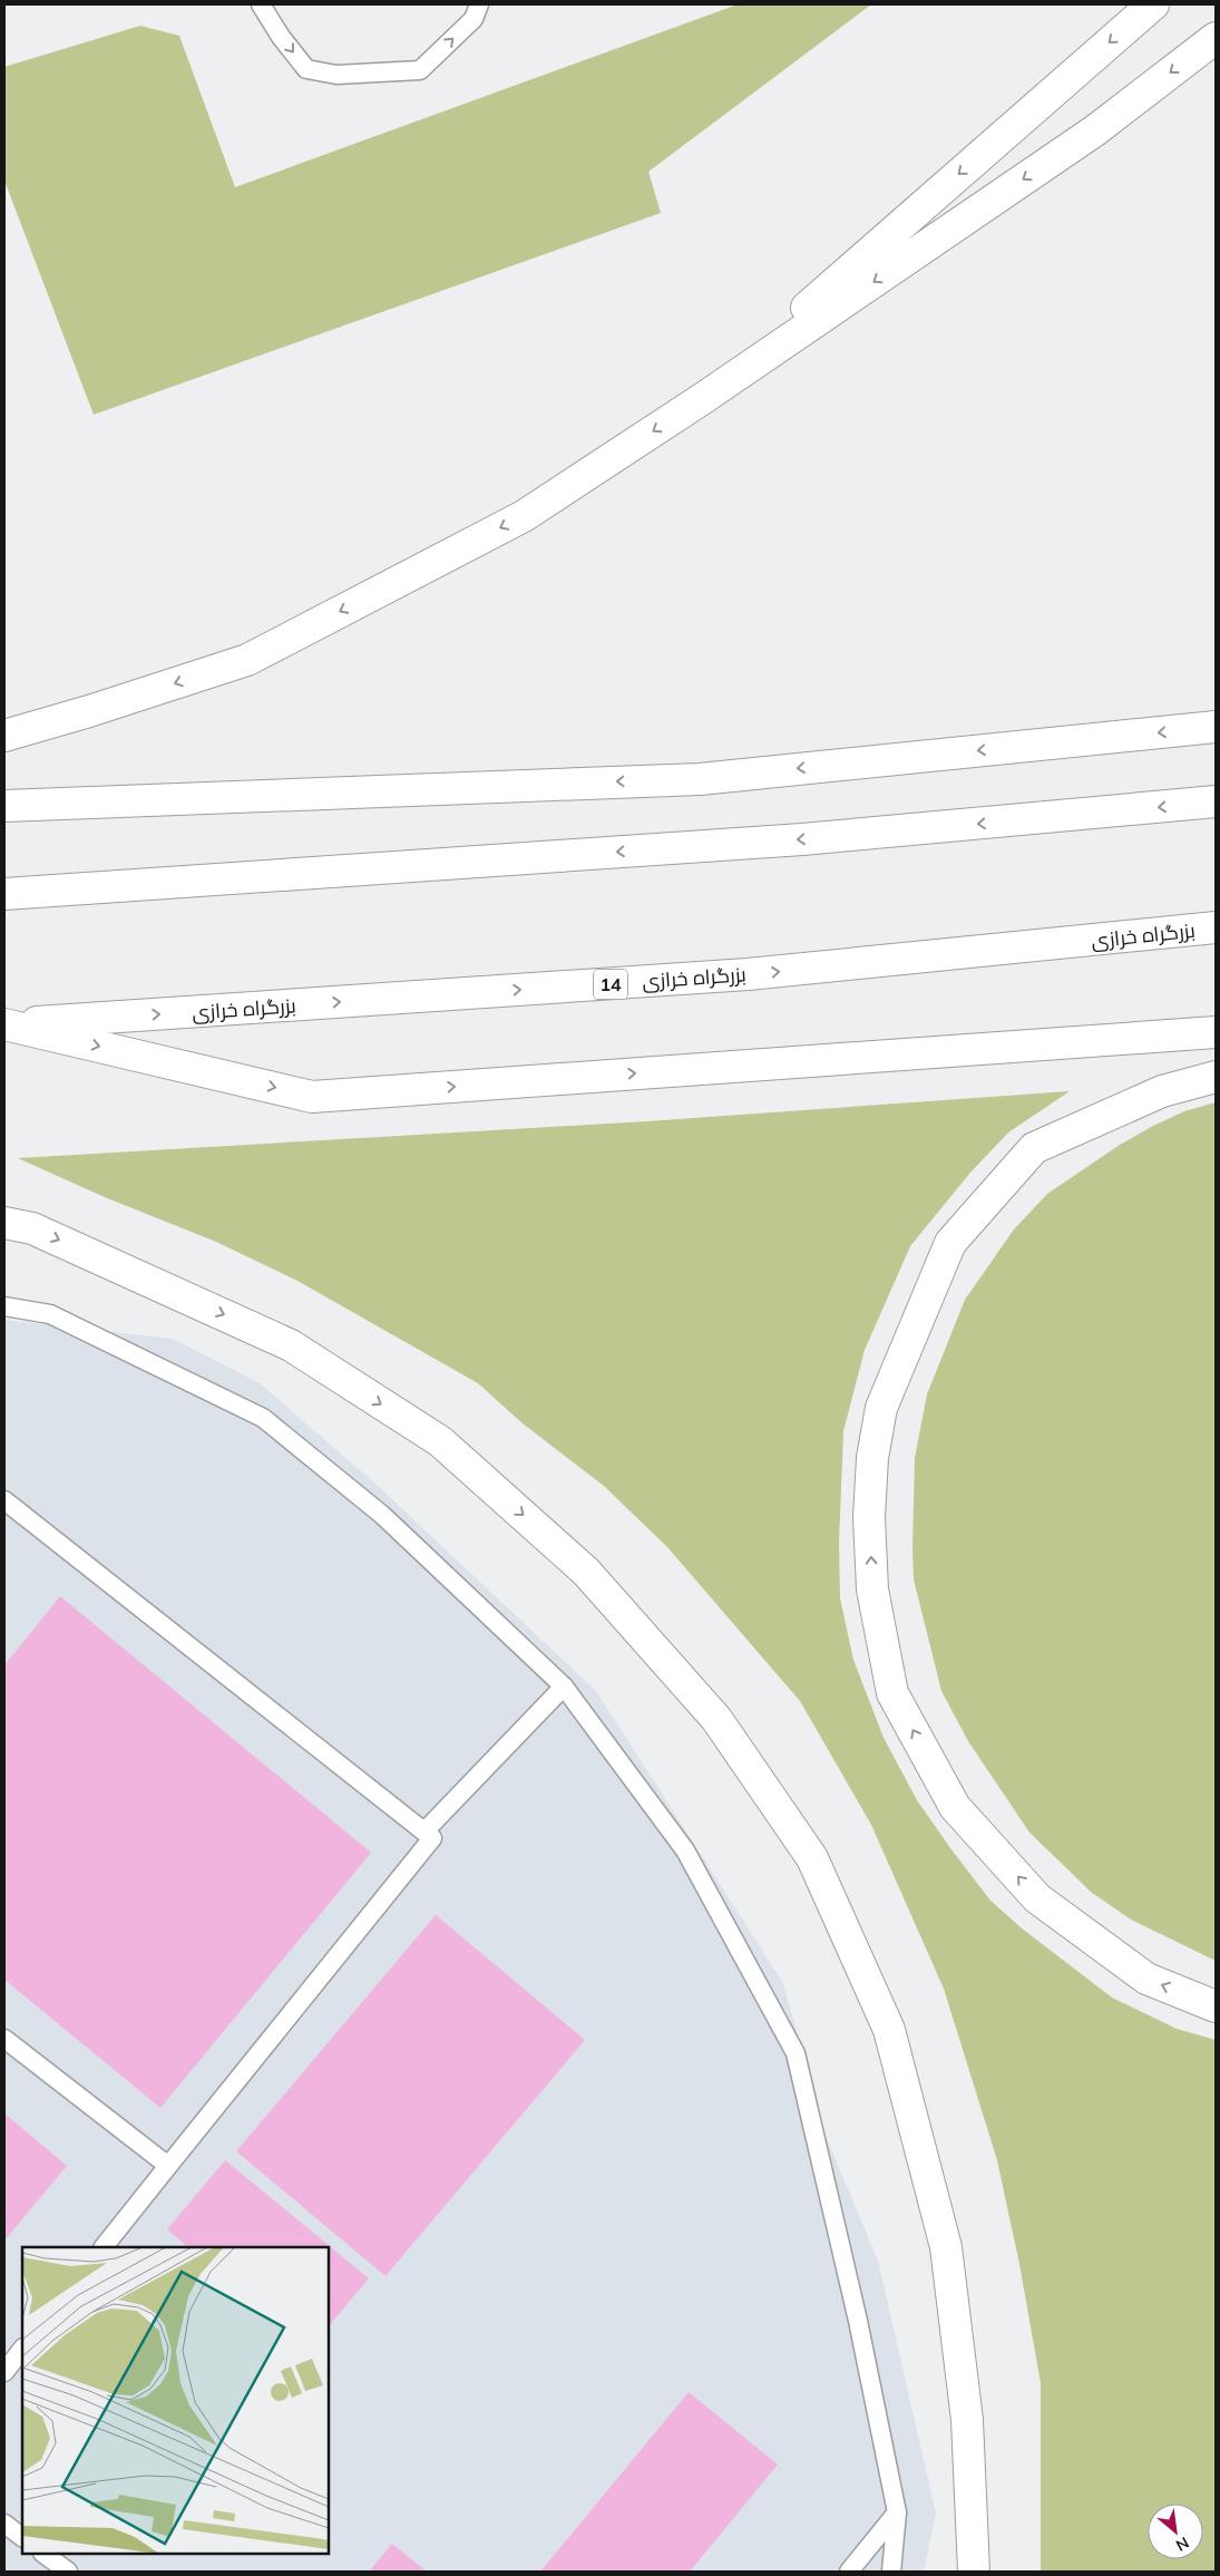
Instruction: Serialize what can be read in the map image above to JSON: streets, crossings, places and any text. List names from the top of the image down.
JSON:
{
  "streets": {
    "highway": ["بزرگراه خرازی", "14"]
  },
  "north": "bottom right"
}
